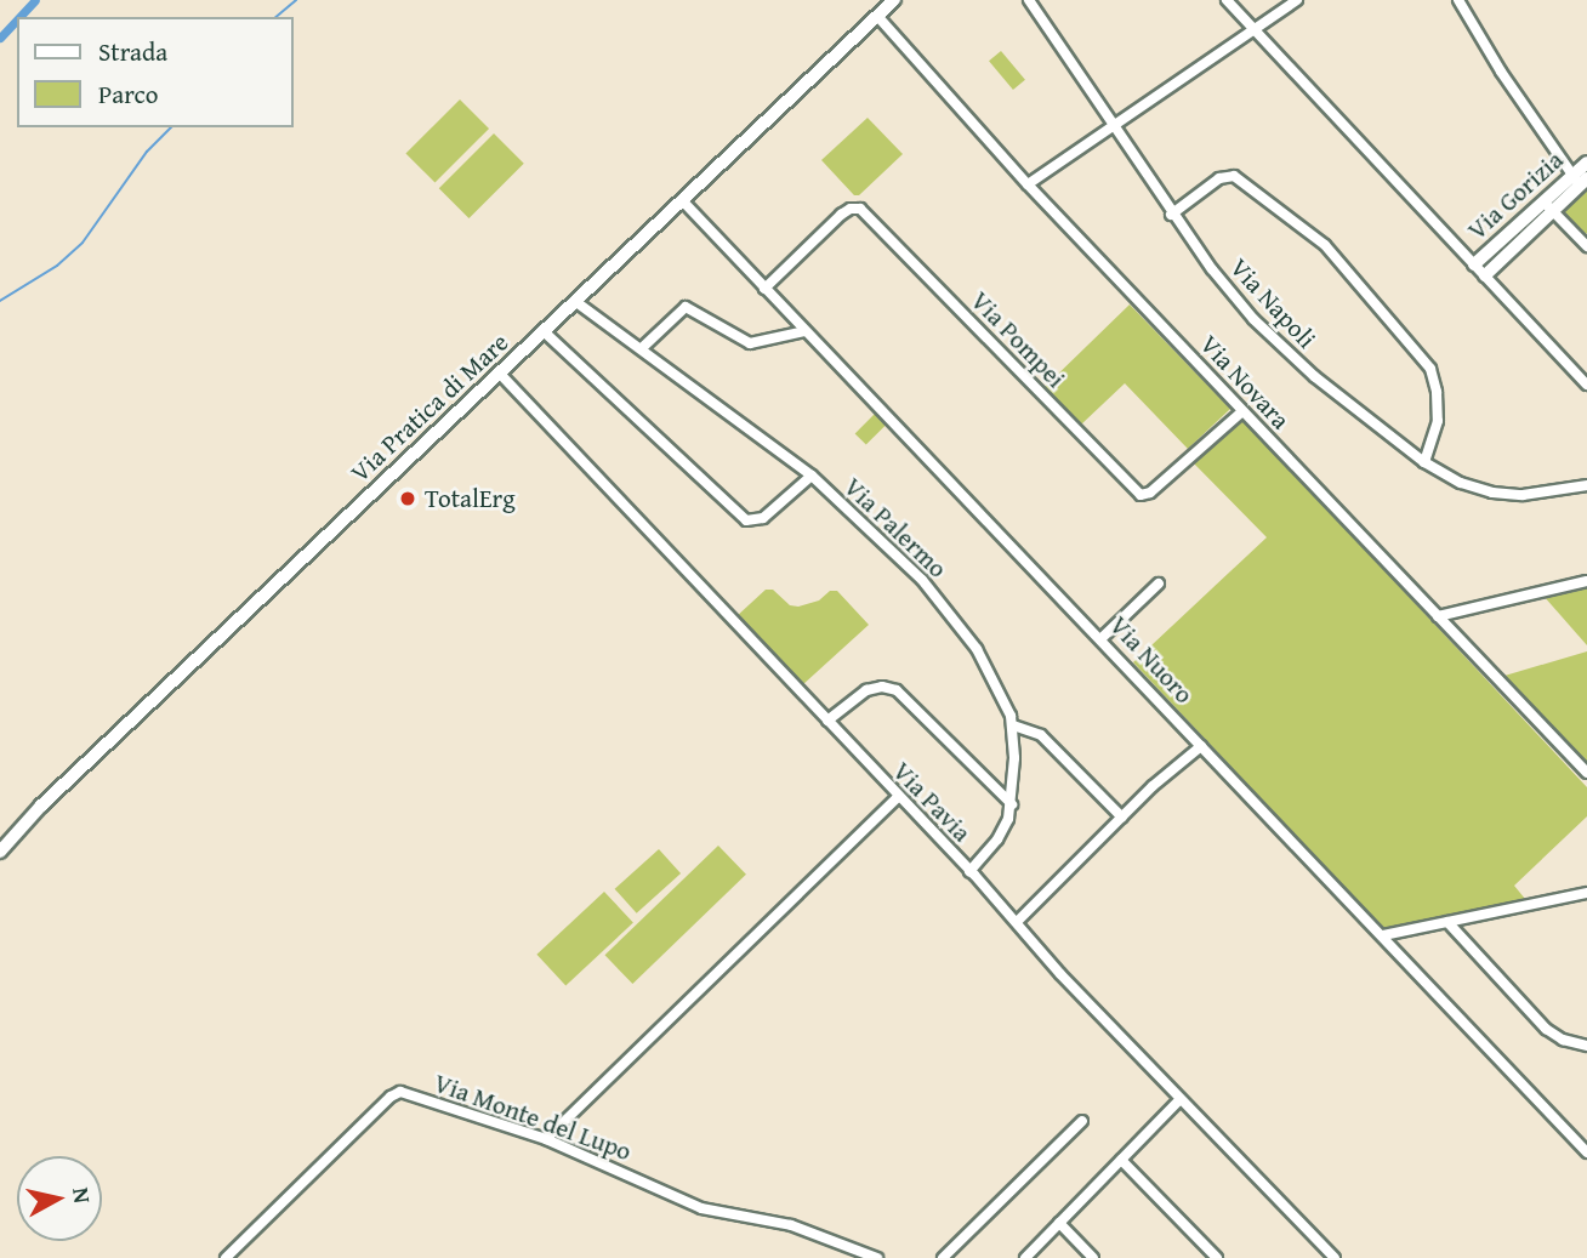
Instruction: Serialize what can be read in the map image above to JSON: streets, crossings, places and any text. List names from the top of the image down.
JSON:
{
  "streets": {
    "street": [
      "Via Gorizia",
      "Via Napoli",
      "Via Pompei",
      "Via Novara",
      "Via Pratica di Mare",
      "Via Palermo",
      "Via Nuoro",
      "Via Pavia",
      "Via Monte del Lupo"
    ]
  },
  "crossings": [
    ["Via Pompei", "Via Novara"],
    ["Via Pompei", "Via Nuoro"],
    ["Via Novara", "Via Pratica di Mare"],
    ["Via Pratica di Mare", "Via Palermo"],
    ["Via Pratica di Mare", "Via Nuoro"],
    ["Via Pratica di Mare", "Via Pavia"],
    ["Via Palermo", "Via Pavia"]
  ],
  "places": ["TotalErg"],
  "legend": ["Strada", "Parco"],
  "north": "right"
}
